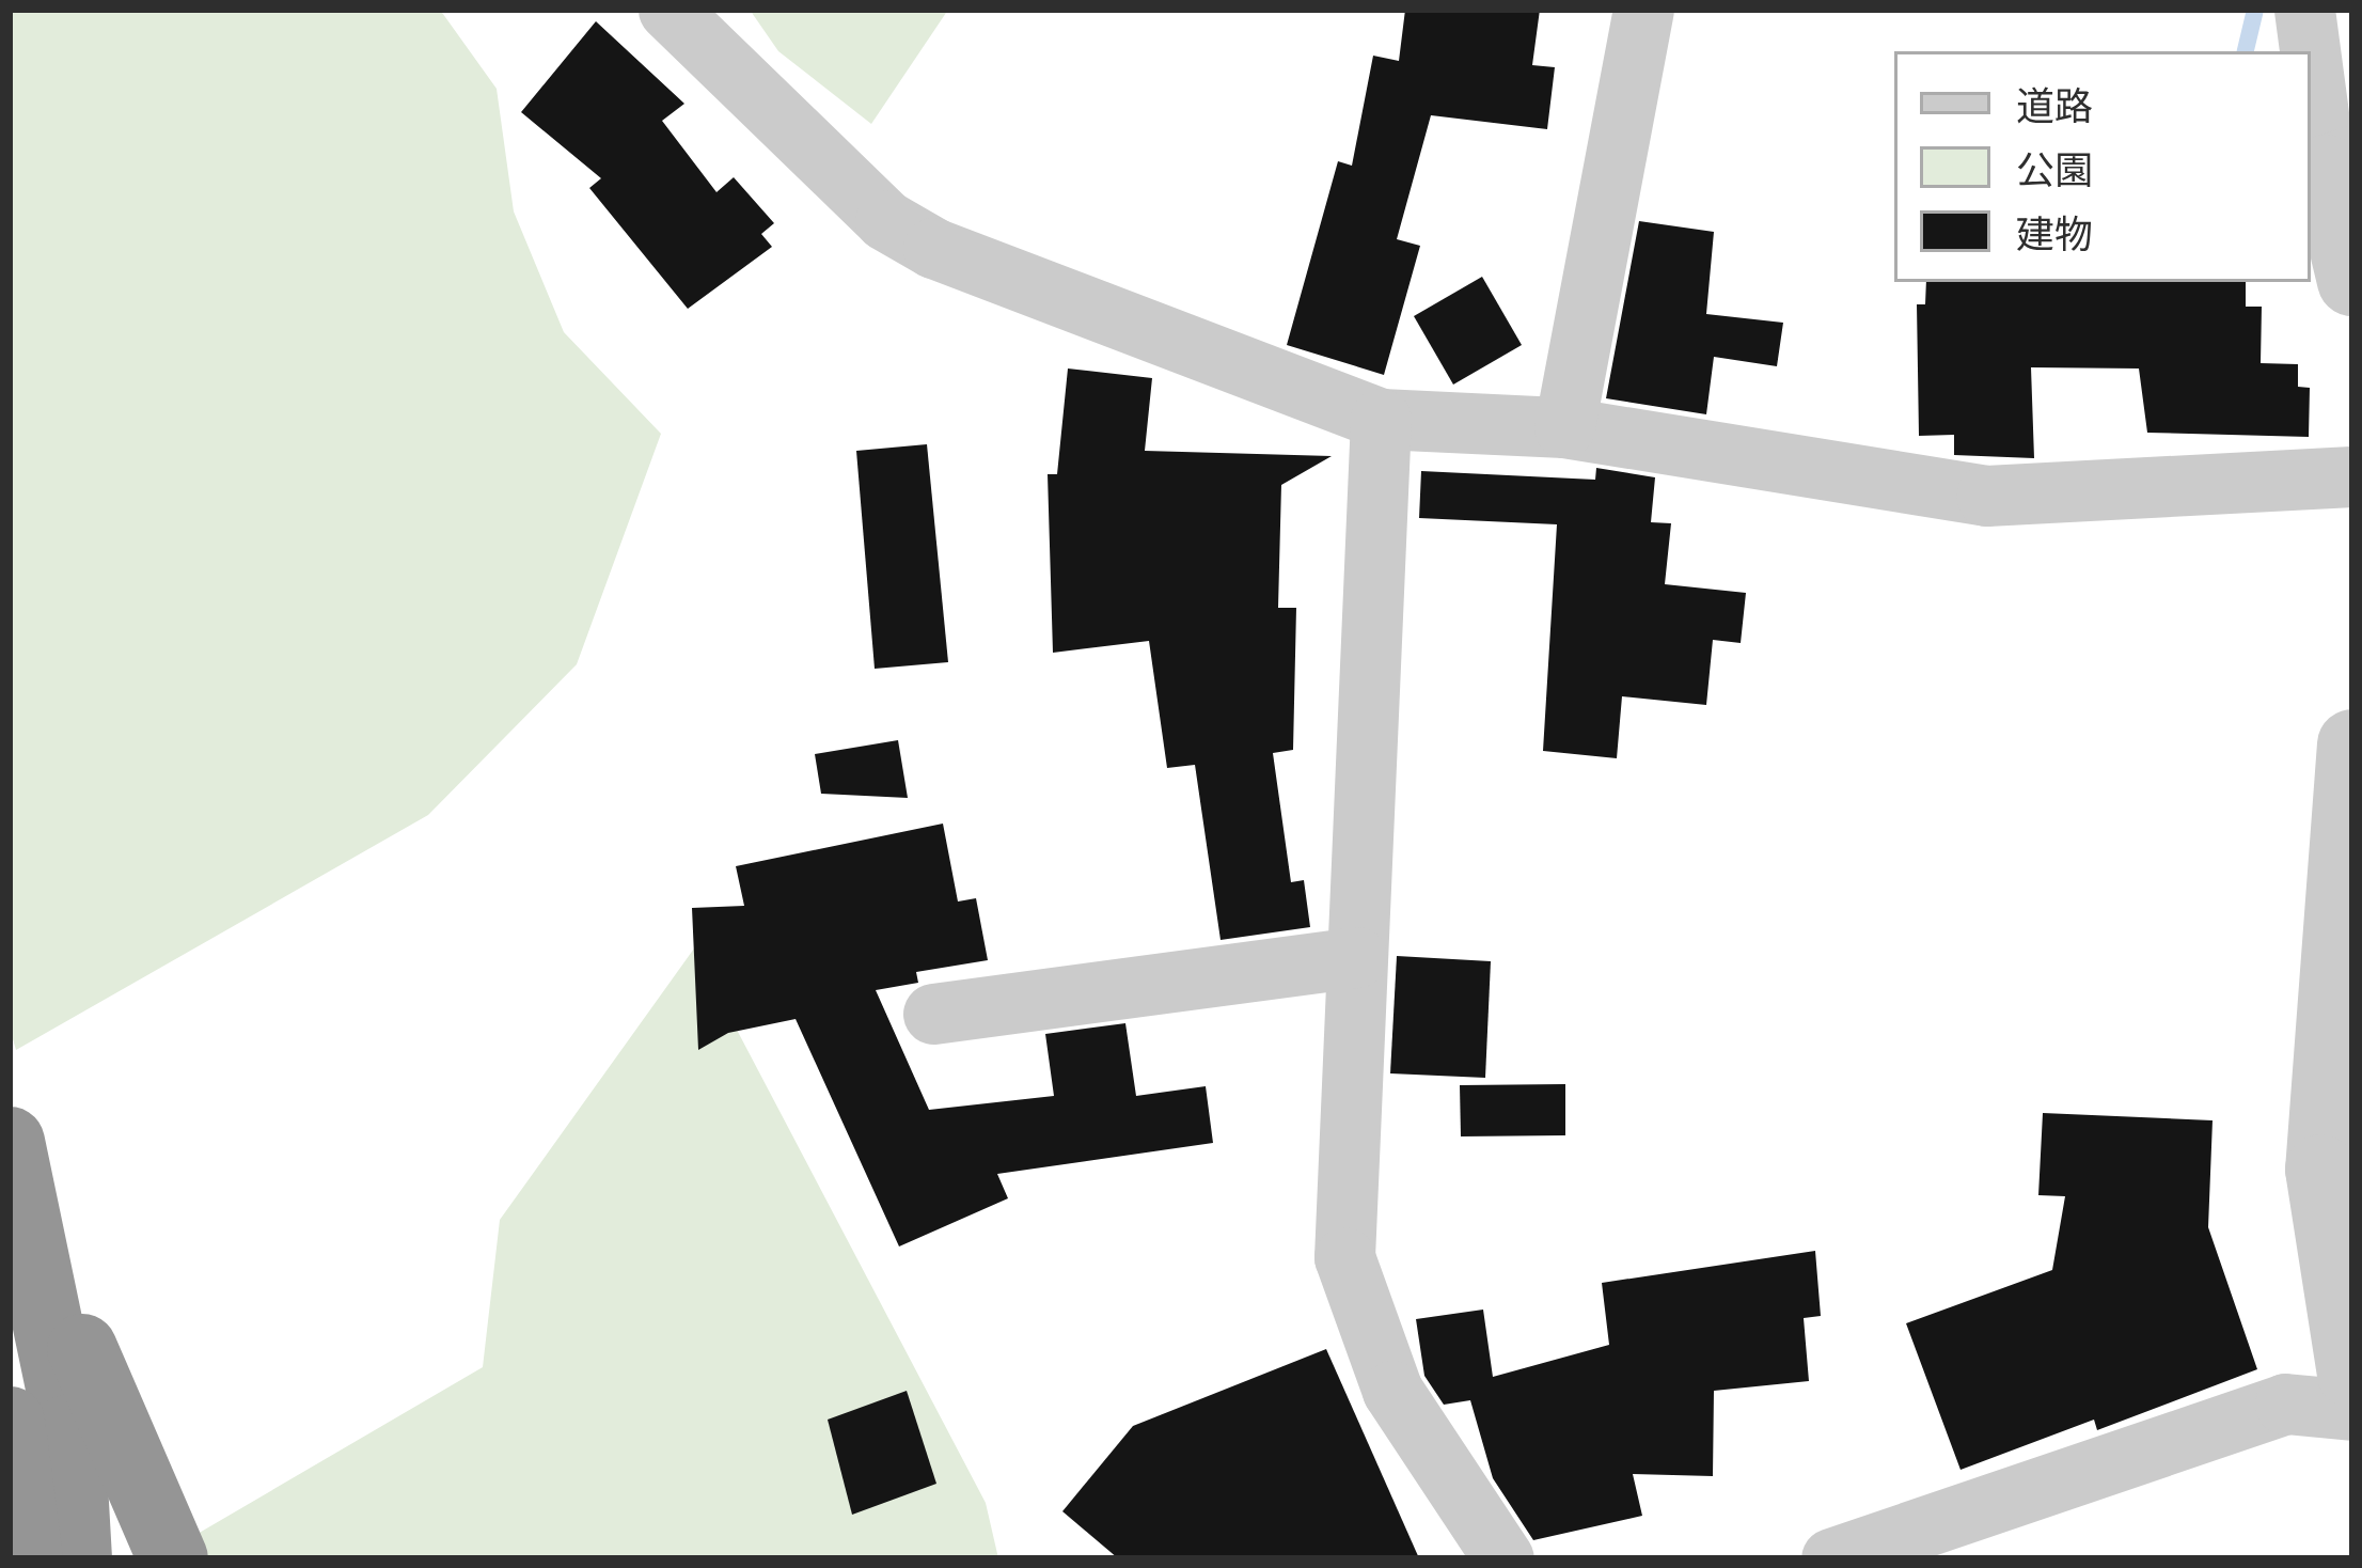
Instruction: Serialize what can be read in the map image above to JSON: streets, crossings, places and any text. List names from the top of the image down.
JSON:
{
  "legend": ["道路", "公園", "建物"]
}
